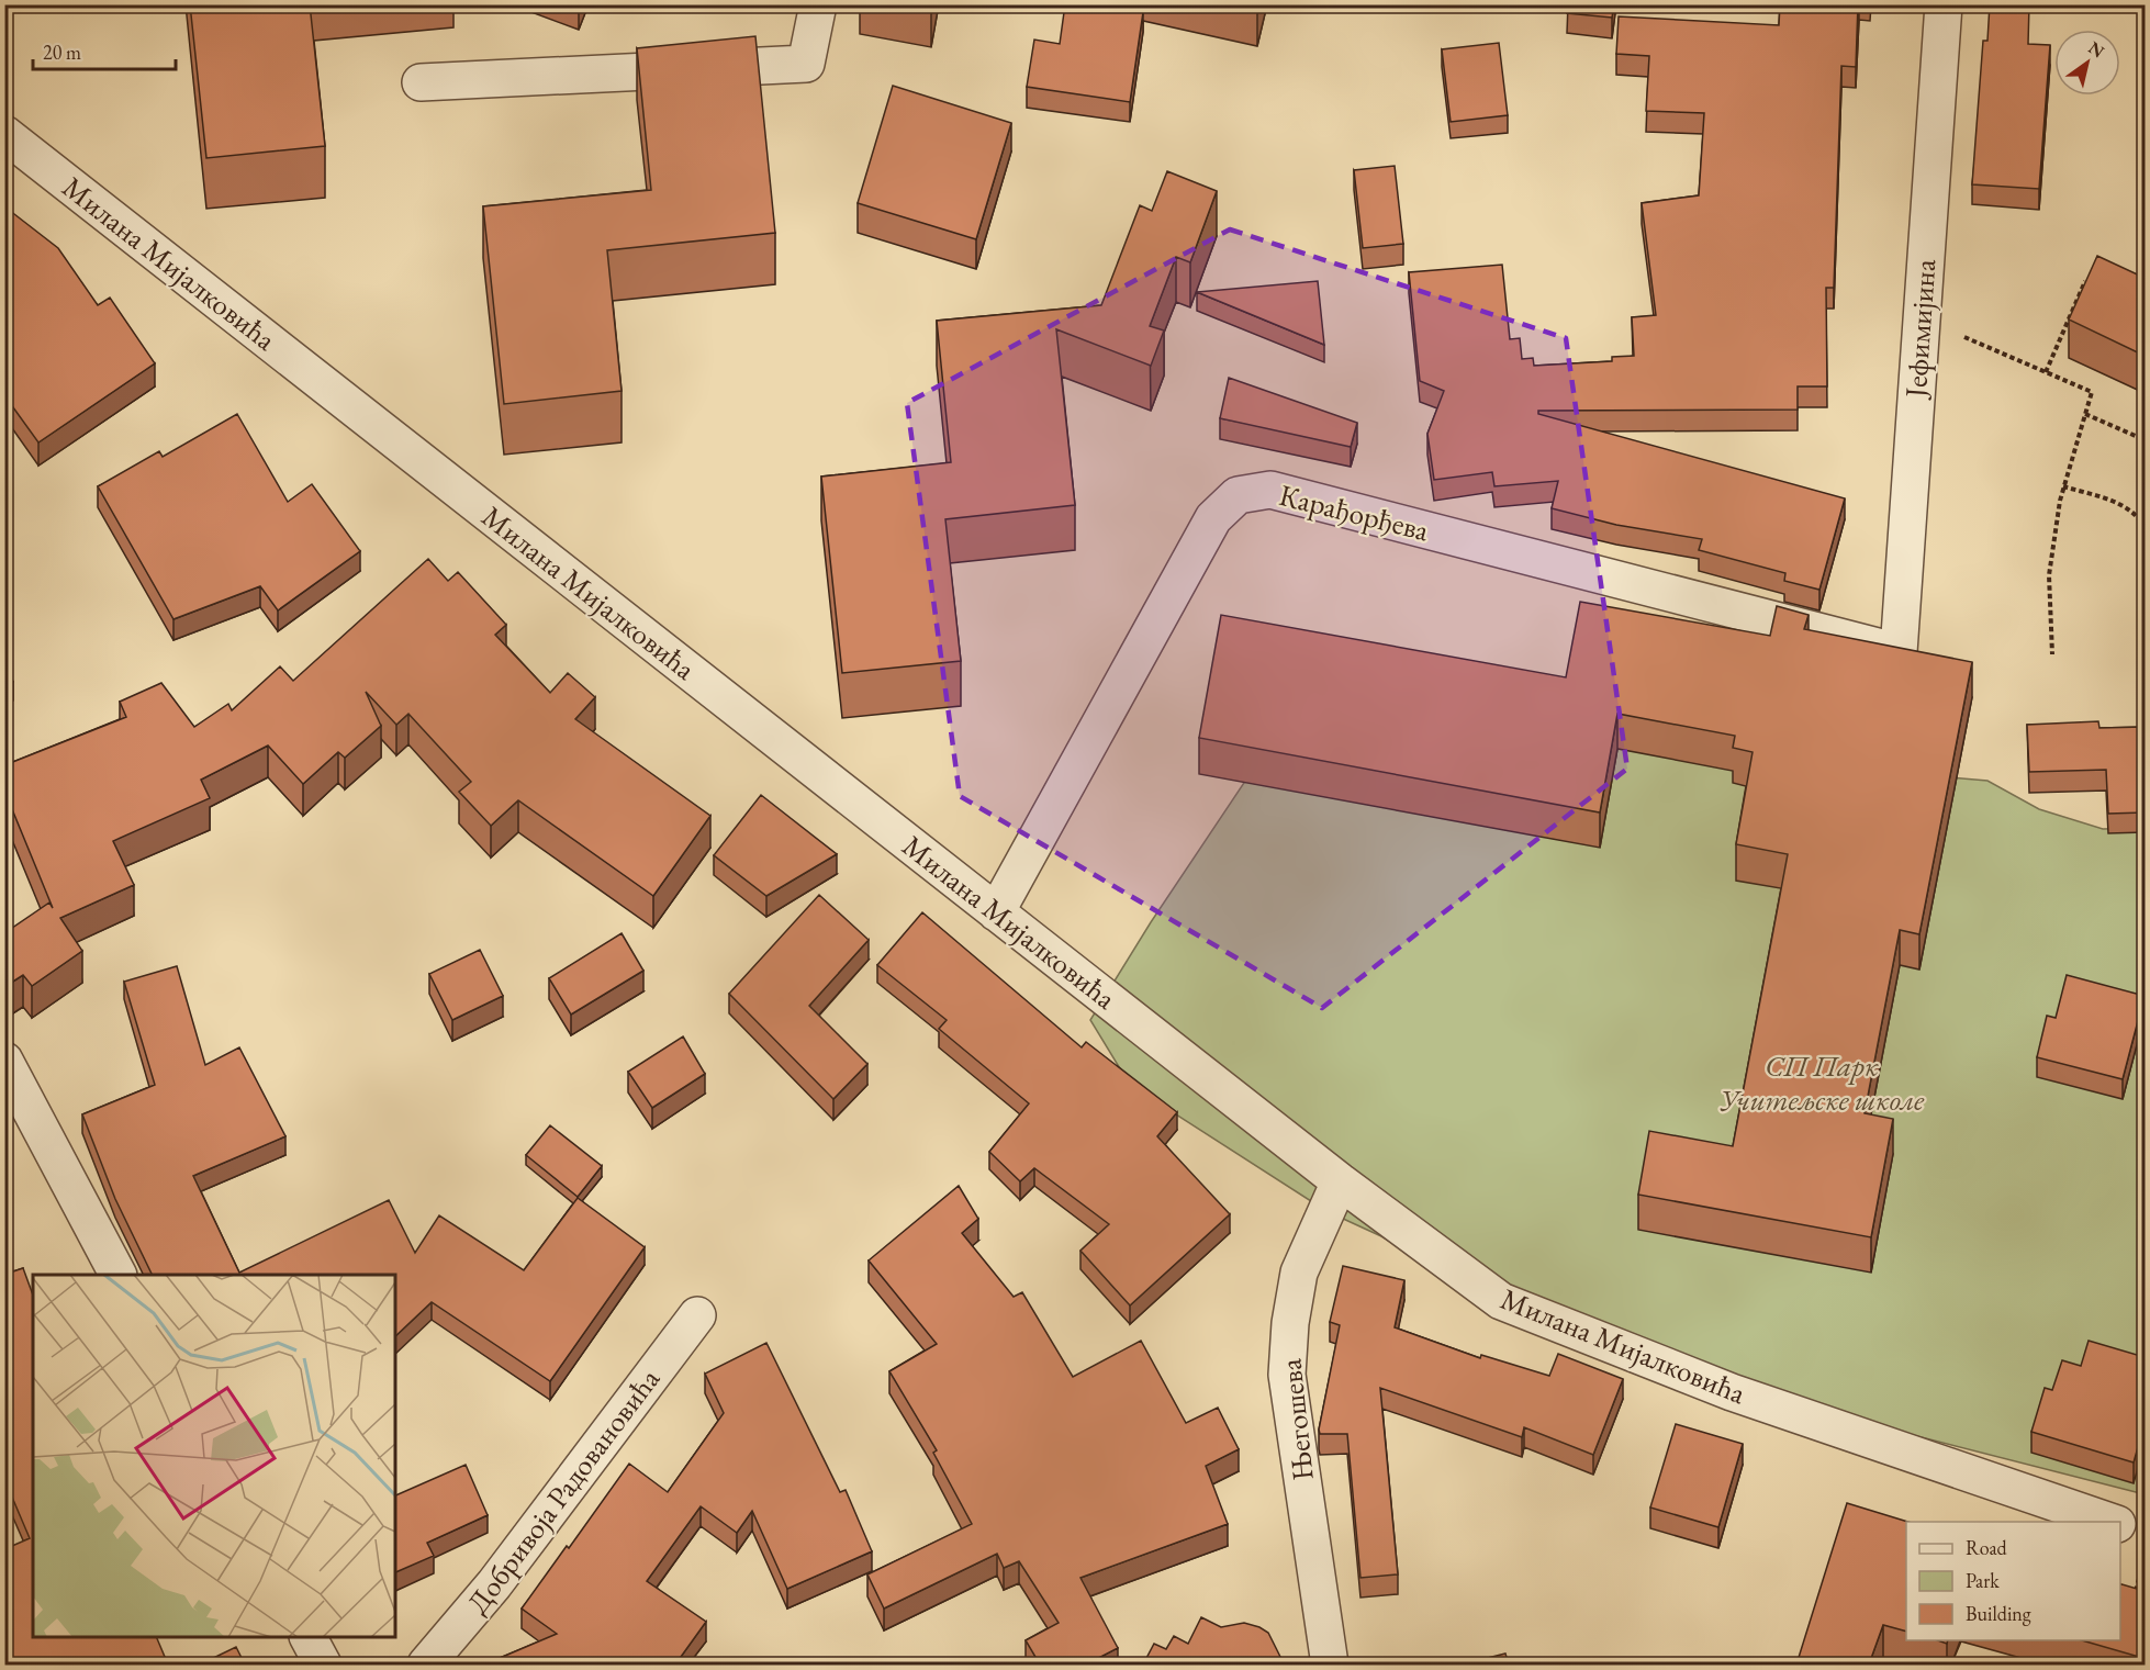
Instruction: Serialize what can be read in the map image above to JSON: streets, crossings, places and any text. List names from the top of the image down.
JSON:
{
  "streets": {
    "street": [
      "Милана Мијалковића",
      "Јефимијина",
      "Карађорђева",
      "Његошева",
      "Добривоја Радовановића"
    ]
  },
  "crossings": [
    ["Милана Мијалковића", "Карађорђева"],
    ["Милана Мијалковића", "Његошева"],
    ["Јефимијина", "Карађорђева"]
  ],
  "parks": ["СП Парк Учитељске школе"],
  "legend": ["Road", "Park", "Building"],
  "scale_bar": "20 m",
  "north": "top right"
}
